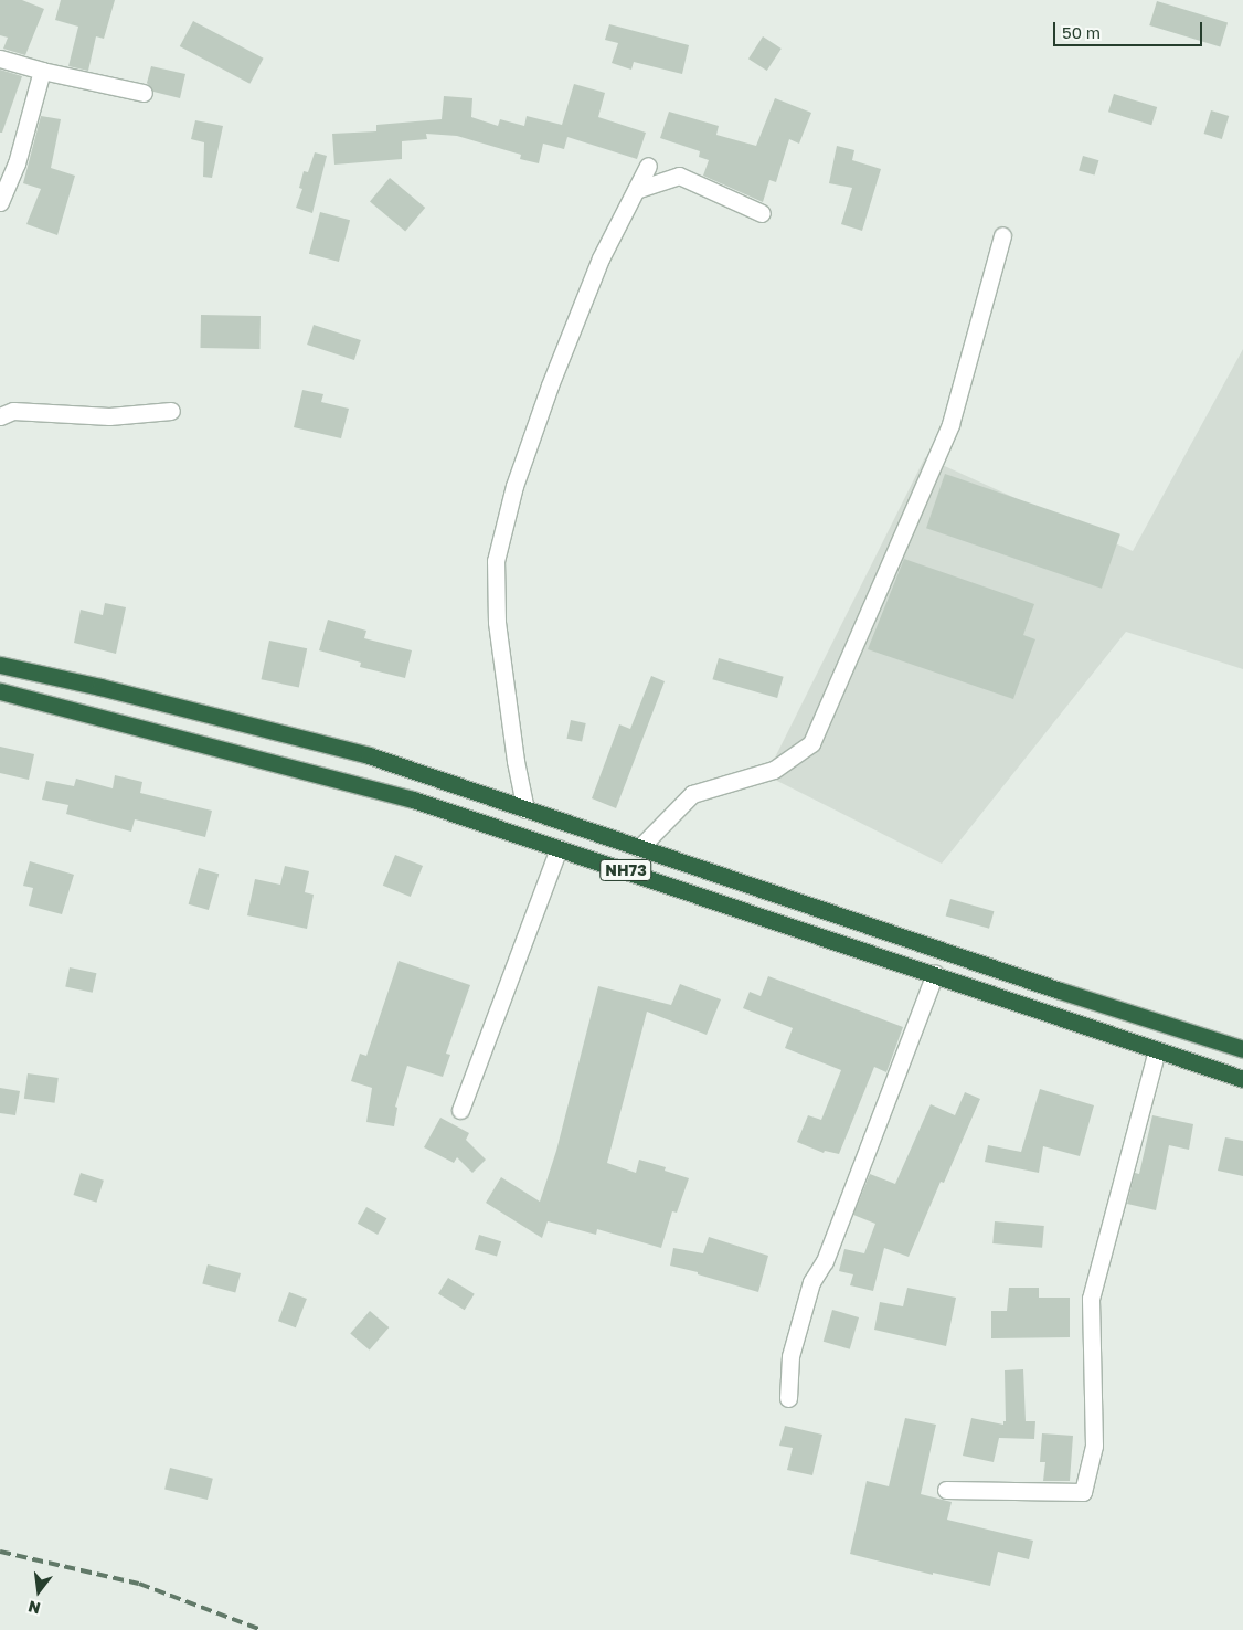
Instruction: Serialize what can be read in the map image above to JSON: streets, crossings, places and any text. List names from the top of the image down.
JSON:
{
  "streets": {
    "highway": ["NH73"]
  },
  "scale_bar": "50 m",
  "north": "bottom"
}
